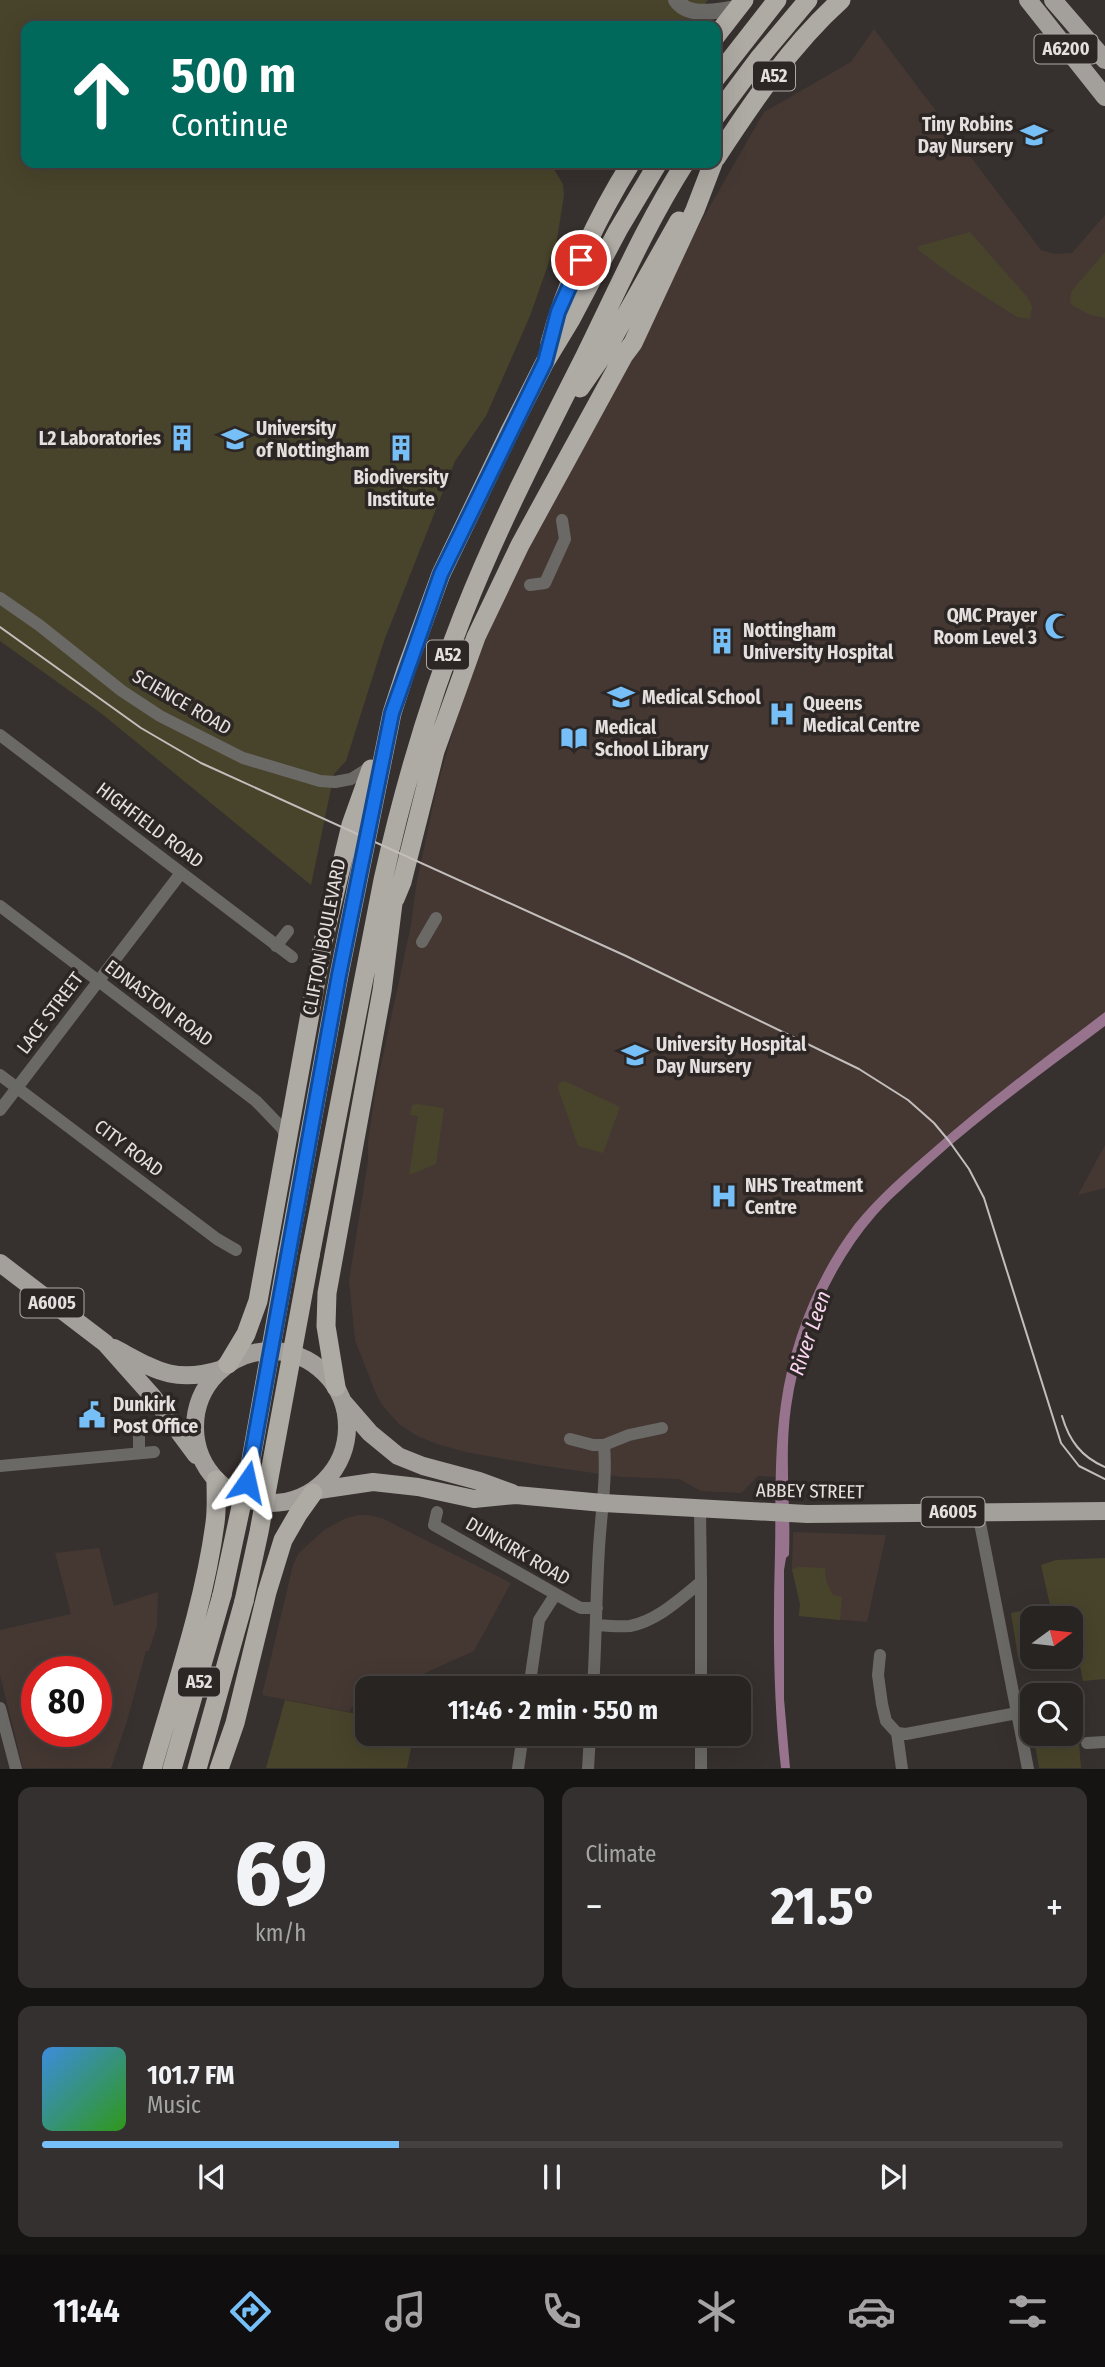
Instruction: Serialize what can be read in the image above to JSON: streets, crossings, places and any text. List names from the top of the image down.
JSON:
{
  "streets": {
    "highway": ["A52", "CLIFTON BOULEVARD"],
    "main road": ["A6200", "A6005", "ABBEY STREET"],
    "street": [
      "SCIENCE ROAD",
      "HIGHFIELD ROAD",
      "EDNASTON ROAD",
      "LACE STREET",
      "CITY ROAD",
      "DUNKIRK ROAD"
    ]
  },
  "crossings": [
    ["A52", "CLIFTON BOULEVARD"],
    ["HIGHFIELD ROAD", "LACE STREET"],
    ["EDNASTON ROAD", "LACE STREET"],
    ["LACE STREET", "CITY ROAD"],
    ["A6005", "ABBEY STREET"]
  ],
  "water": ["River Leen"],
  "places": {
    "school or university": [
      "Tiny Robins Day Nursery",
      "University of Nottingham",
      "Medical School",
      "University Hospital Day Nursery"
    ],
    "building": ["L2 Laboratories", "Biodiversity Institute", "Nottingham University Hospital"],
    "mosque": ["QMC Prayer Room Level 3"],
    "hospital": ["Queens Medical Centre", "NHS Treatment Centre"],
    "library": ["Medical School Library"],
    "public building": ["Dunkirk Post Office"]
  },
  "north": "right",
  "page": {
    "turn": ["500 m", "Continue"],
    "limit": "80",
    "trip": "11:46 · 2 min · 550 m",
    "tile": [
      ["69", "km/h"],
      "Climate"
    ],
    "heat": ["−", "21.5°", "+"],
    "song": ["101.7 FM", "Music"],
    "tabs": "11:44"
  }
}
